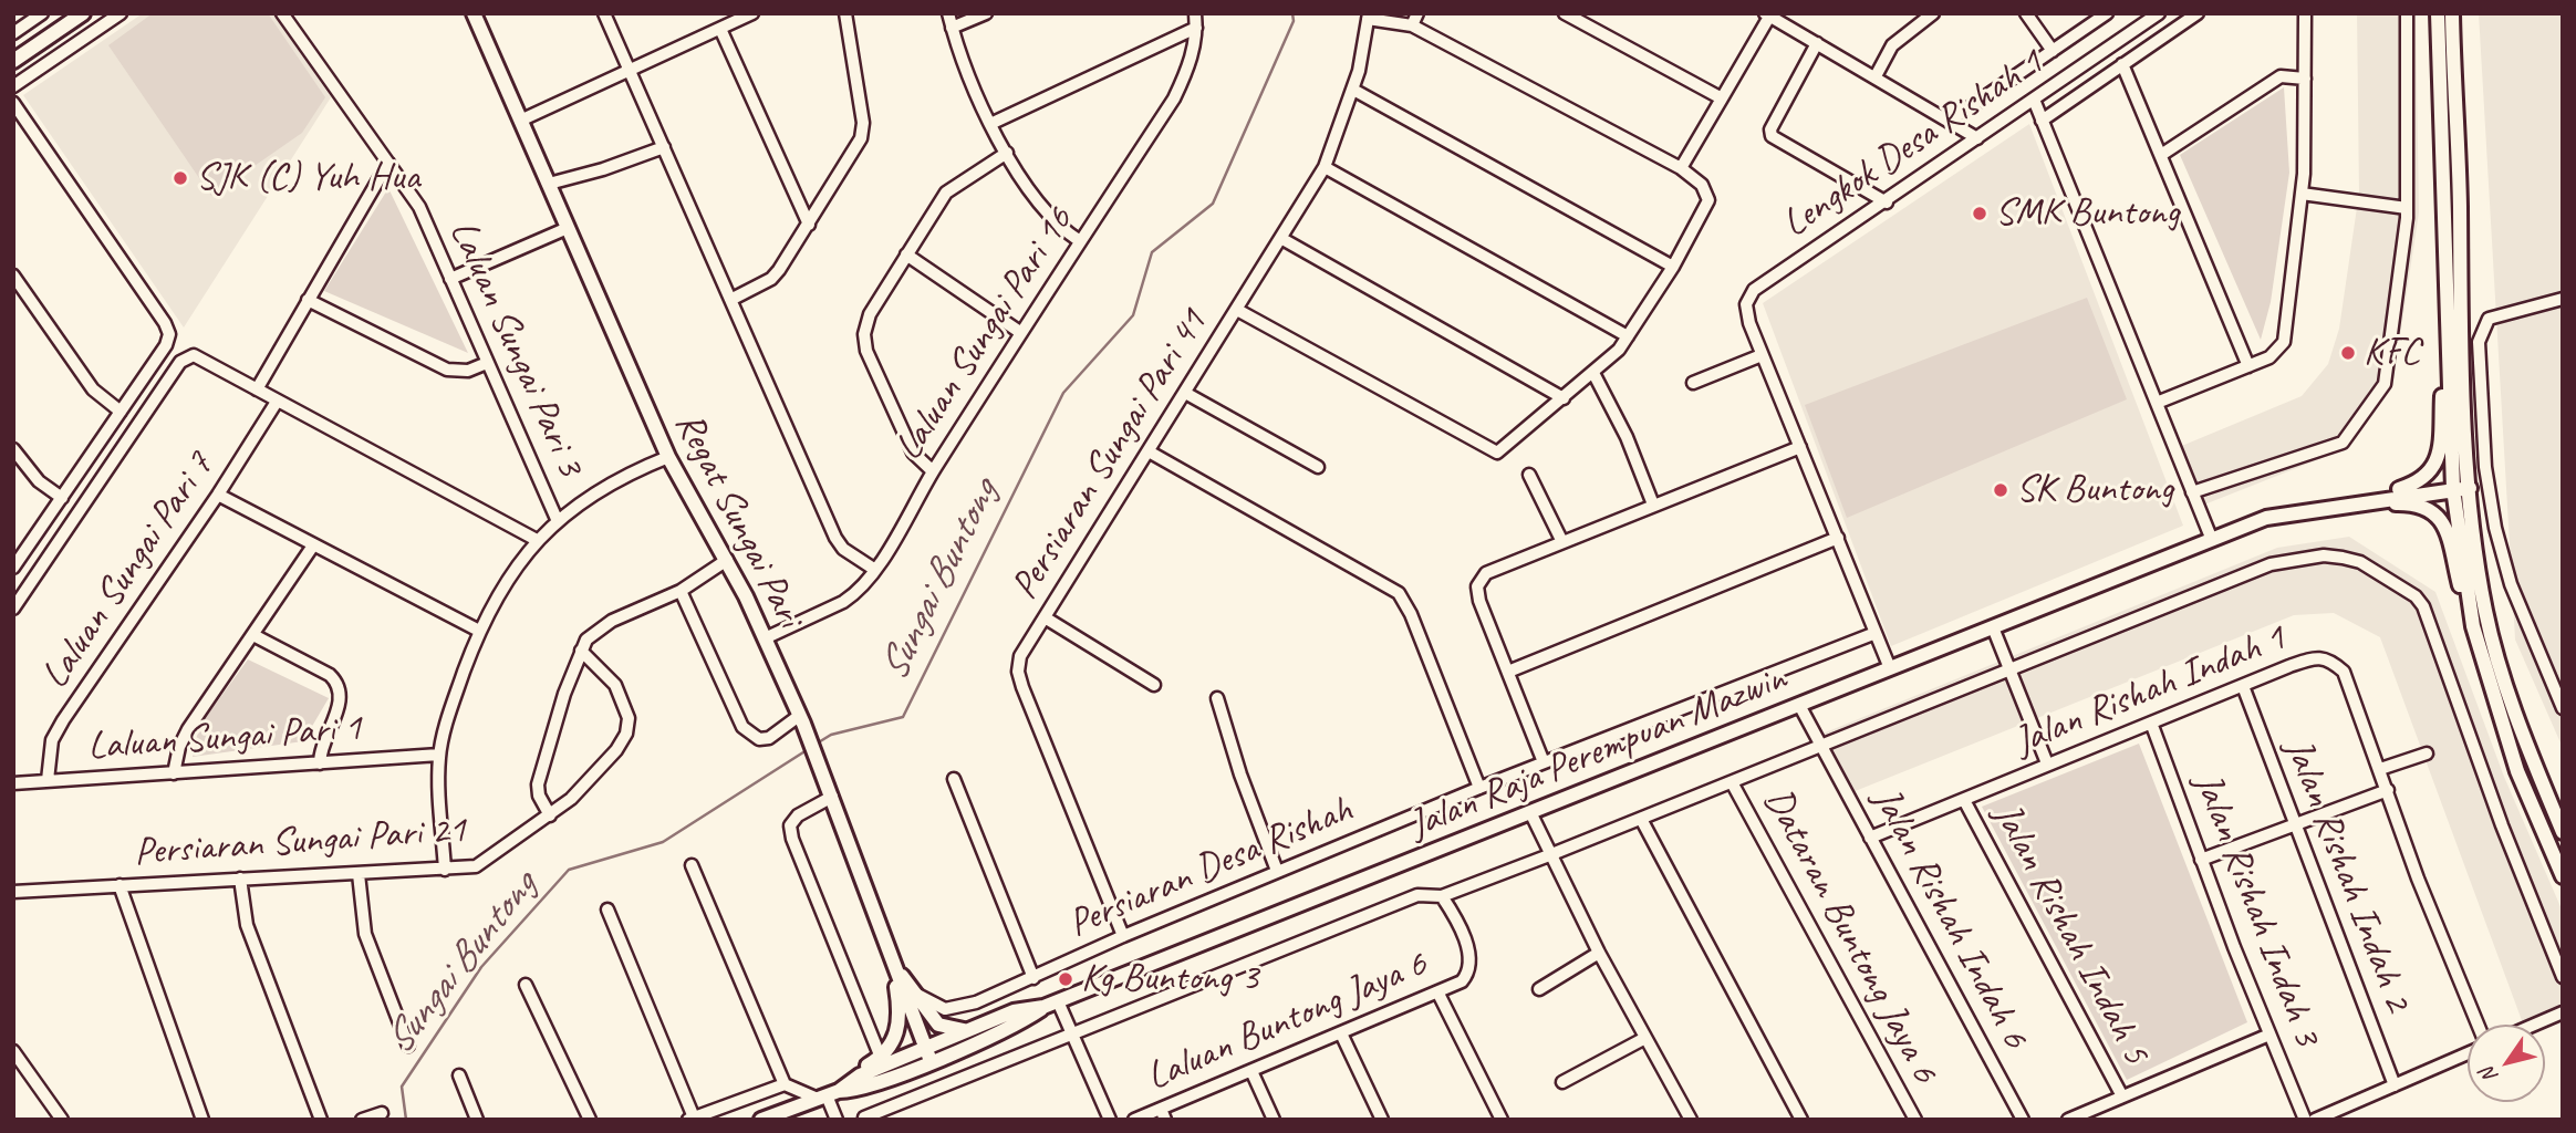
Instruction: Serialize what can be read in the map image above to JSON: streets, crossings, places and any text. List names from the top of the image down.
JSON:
{
  "streets": {
    "main road": ["Regat Sungai Pari", "Jalan Raja Perempuan Mazwin"],
    "street": [
      "Lengkok Desa Rishah 1",
      "Laluan Sungai Pari 16",
      "Laluan Sungai Pari 3",
      "Persiaran Sungai Pari 41",
      "Laluan Sungai Pari 7",
      "Jalan Rishah Indah 1",
      "Laluan Sungai Pari 1",
      "Persiaran Sungai Pari 21",
      "Persiaran Desa Rishah",
      "Jalan Rishah Indah 2",
      "Jalan Rishah Indah 3",
      "Jalan Rishah Indah 6",
      "Jalan Rishah Indah 5",
      "Dataran Buntong Jaya 6",
      "Laluan Buntong Jaya 6"
    ]
  },
  "crossings": [
    ["Laluan Sungai Pari 16", "Regat Sungai Pari"],
    ["Laluan Sungai Pari 3", "Regat Sungai Pari"],
    ["Laluan Sungai Pari 3", "Laluan Sungai Pari 1"],
    ["Laluan Sungai Pari 3", "Persiaran Sungai Pari 21"],
    ["Persiaran Sungai Pari 41", "Persiaran Desa Rishah"],
    ["Regat Sungai Pari", "Jalan Raja Perempuan Mazwin"],
    ["Laluan Sungai Pari 7", "Laluan Sungai Pari 1"],
    ["Jalan Rishah Indah 1", "Jalan Rishah Indah 2"],
    ["Jalan Rishah Indah 1", "Jalan Rishah Indah 3"],
    ["Jalan Rishah Indah 1", "Jalan Rishah Indah 6"],
    ["Jalan Rishah Indah 1", "Jalan Rishah Indah 5"],
    ["Jalan Raja Perempuan Mazwin", "Jalan Rishah Indah 6"]
  ],
  "water": ["Sungai Buntong"],
  "places": [
    "SJK (C) Yuh Hua",
    "SMK Buntong",
    "KFC",
    "SK Buntong",
    "Kg Buntong 3"
  ],
  "north": "bottom left"
}
